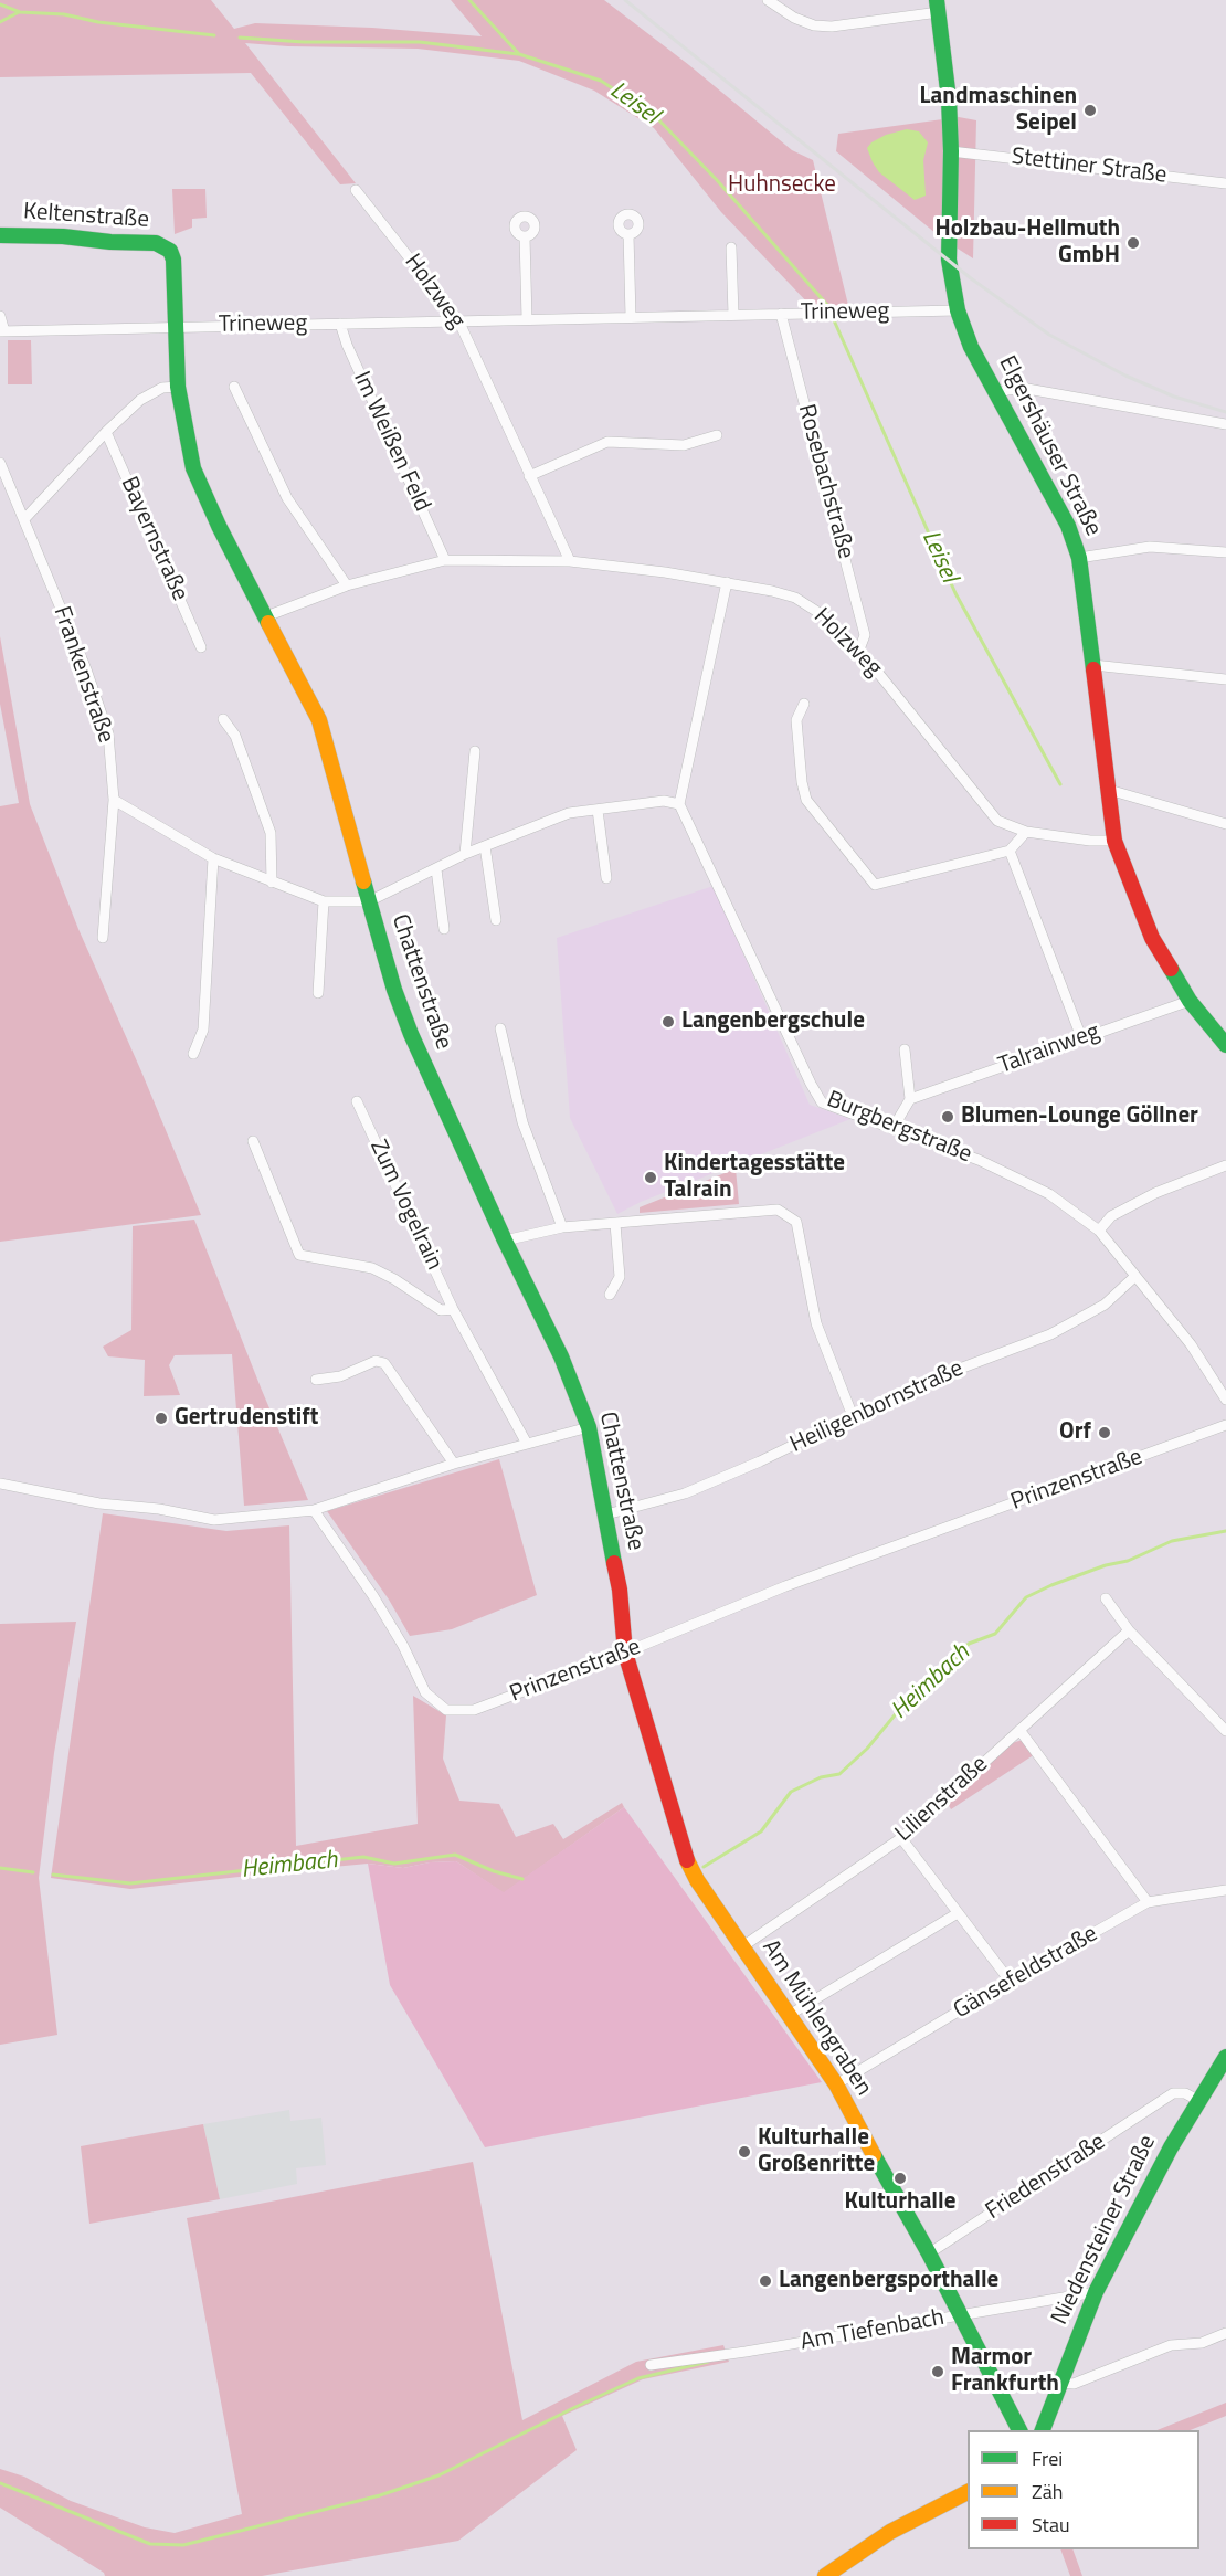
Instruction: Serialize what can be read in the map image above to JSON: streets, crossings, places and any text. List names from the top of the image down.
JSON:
{
  "streets": {
    "street": [
      "Stettiner Straße",
      "Keltenstraße",
      "Holzweg",
      "Trineweg",
      "Im Weißen Feld",
      "Elgershäuser Straße",
      "Rosebachstraße",
      "Bayernstraße",
      "Frankenstraße",
      "Chattenstraße",
      "Talrainweg",
      "Burgbergstraße",
      "Zum Vogelrain",
      "Heiligenbornstraße",
      "Prinzenstraße",
      "Lilienstraße",
      "Gänsefeldstraße",
      "Am Mühlengraben",
      "Friedenstraße",
      "Niedensteiner Straße",
      "Am Tiefenbach"
    ]
  },
  "crossings": [
    ["Stettiner Straße", "Elgershäuser Straße"],
    ["Keltenstraße", "Trineweg"],
    ["Keltenstraße", "Chattenstraße"],
    ["Holzweg", "Trineweg"],
    ["Holzweg", "Elgershäuser Straße"],
    ["Holzweg", "Rosebachstraße"],
    ["Trineweg", "Im Weißen Feld"],
    ["Trineweg", "Elgershäuser Straße"],
    ["Trineweg", "Rosebachstraße"],
    ["Trineweg", "Chattenstraße"],
    ["Elgershäuser Straße", "Talrainweg"],
    ["Chattenstraße", "Heiligenbornstraße"],
    ["Chattenstraße", "Prinzenstraße"],
    ["Chattenstraße", "Am Mühlengraben"],
    ["Burgbergstraße", "Heiligenbornstraße"],
    ["Prinzenstraße", "Am Mühlengraben"],
    ["Lilienstraße", "Am Mühlengraben"],
    ["Gänsefeldstraße", "Am Mühlengraben"],
    ["Am Mühlengraben", "Friedenstraße"],
    ["Am Mühlengraben", "Am Tiefenbach"],
    ["Friedenstraße", "Niedensteiner Straße"],
    ["Niedensteiner Straße", "Am Tiefenbach"]
  ],
  "water": ["Leisel", "Heimbach"],
  "parks": ["Huhnsecke"],
  "places": [
    "Landmaschinen Seipel",
    "Holzbau-Hellmuth GmbH",
    "Langenbergschule",
    "Blumen-Lounge Göllner",
    "Kindertagesstätte Talrain",
    "Gertrudenstift",
    "Orf",
    "Kulturhalle Großenritte",
    "Kulturhalle",
    "Langenbergsporthalle",
    "Marmor Frankfurth"
  ],
  "legend": ["Frei", "Zäh", "Stau"]
}
